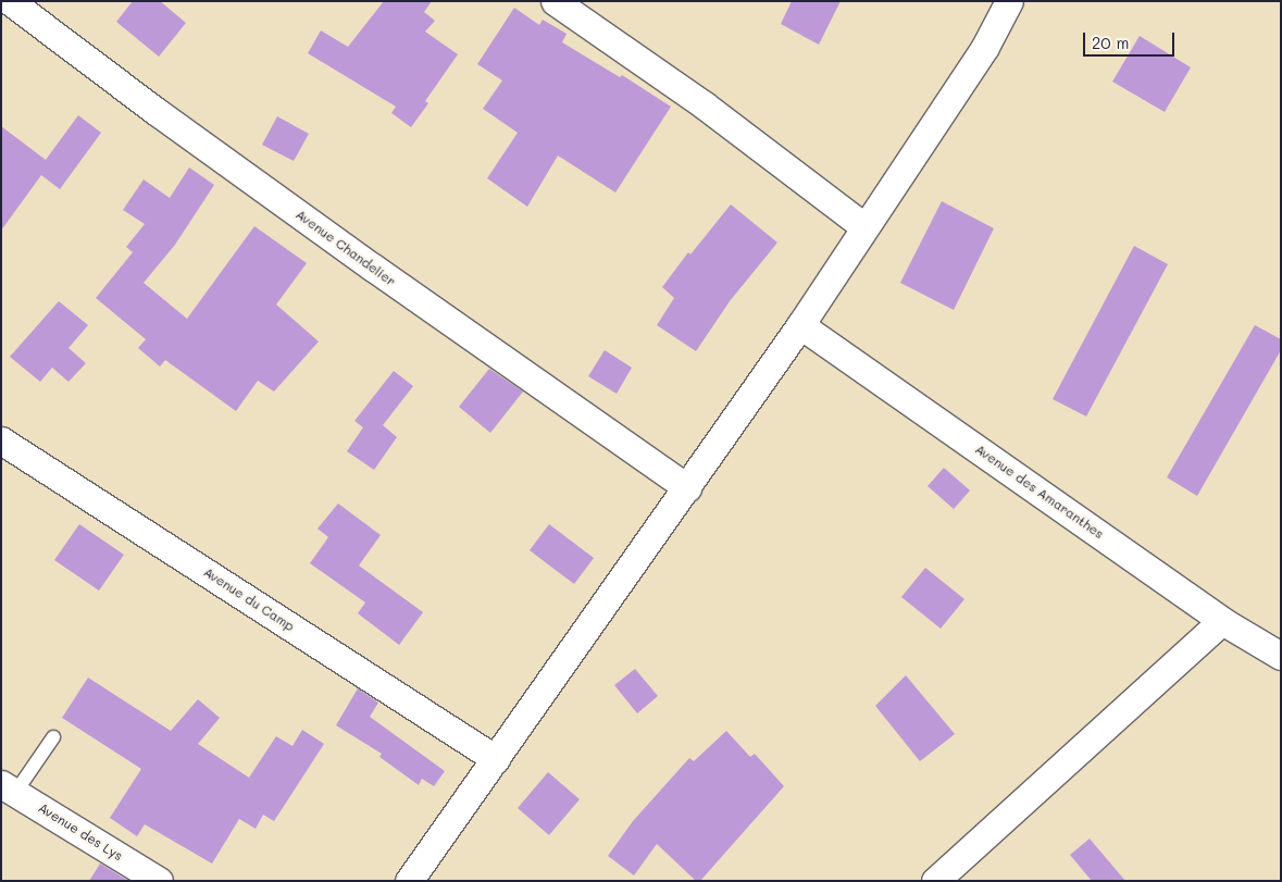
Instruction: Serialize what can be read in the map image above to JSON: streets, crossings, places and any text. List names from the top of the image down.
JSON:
{
  "streets": {
    "street": [
      "Avenue Chandelier",
      "Avenue des Amaranthes",
      "Avenue du Camp",
      "Avenue des Lys"
    ]
  },
  "scale_bar": "20 m"
}
